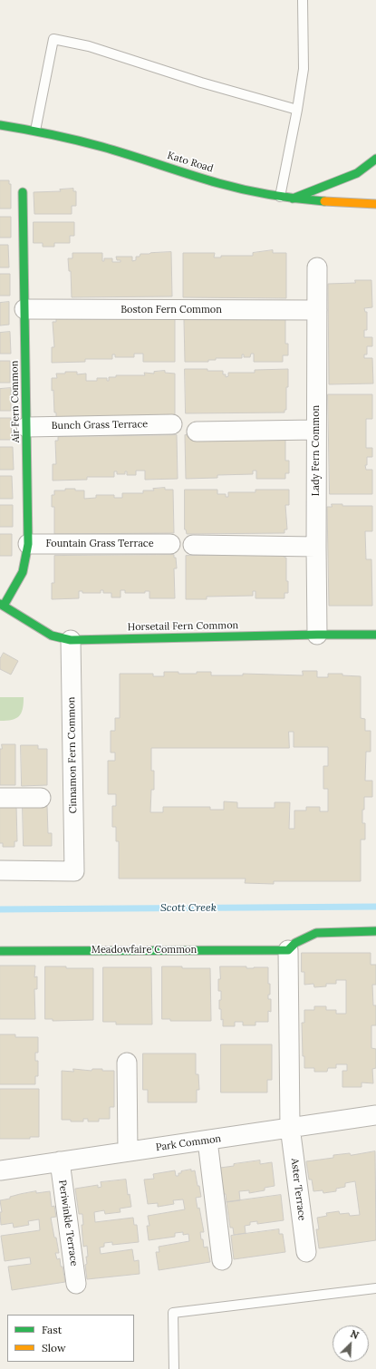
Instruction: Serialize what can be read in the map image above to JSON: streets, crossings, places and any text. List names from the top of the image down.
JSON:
{
  "streets": {
    "street": [
      "Kato Road",
      "Boston Fern Common",
      "Air Fern Common",
      "Bunch Grass Terrace",
      "Lady Fern Common",
      "Fountain Grass Terrace",
      "Horsetail Fern Common",
      "Cinnamon Fern Common",
      "Meadowfaire Common",
      "Park Common",
      "Aster Terrace",
      "Periwinkle Terrace"
    ]
  },
  "crossings": [
    ["Boston Fern Common", "Air Fern Common"],
    ["Boston Fern Common", "Lady Fern Common"],
    ["Air Fern Common", "Bunch Grass Terrace"],
    ["Air Fern Common", "Fountain Grass Terrace"],
    ["Air Fern Common", "Horsetail Fern Common"],
    ["Lady Fern Common", "Horsetail Fern Common"],
    ["Horsetail Fern Common", "Cinnamon Fern Common"],
    ["Park Common", "Aster Terrace"],
    ["Park Common", "Periwinkle Terrace"]
  ],
  "water": ["Scott Creek"],
  "legend": ["Fast", "Slow"],
  "north": "top right"
}
